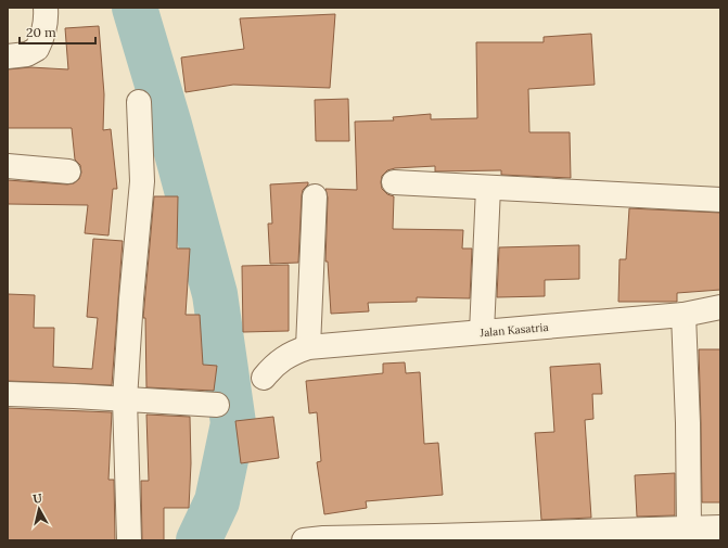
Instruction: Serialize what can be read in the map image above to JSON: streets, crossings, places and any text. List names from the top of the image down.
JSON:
{
  "streets": {
    "street": ["Jalan Kasatria"]
  },
  "scale_bar": "20 m",
  "north": "top"
}
